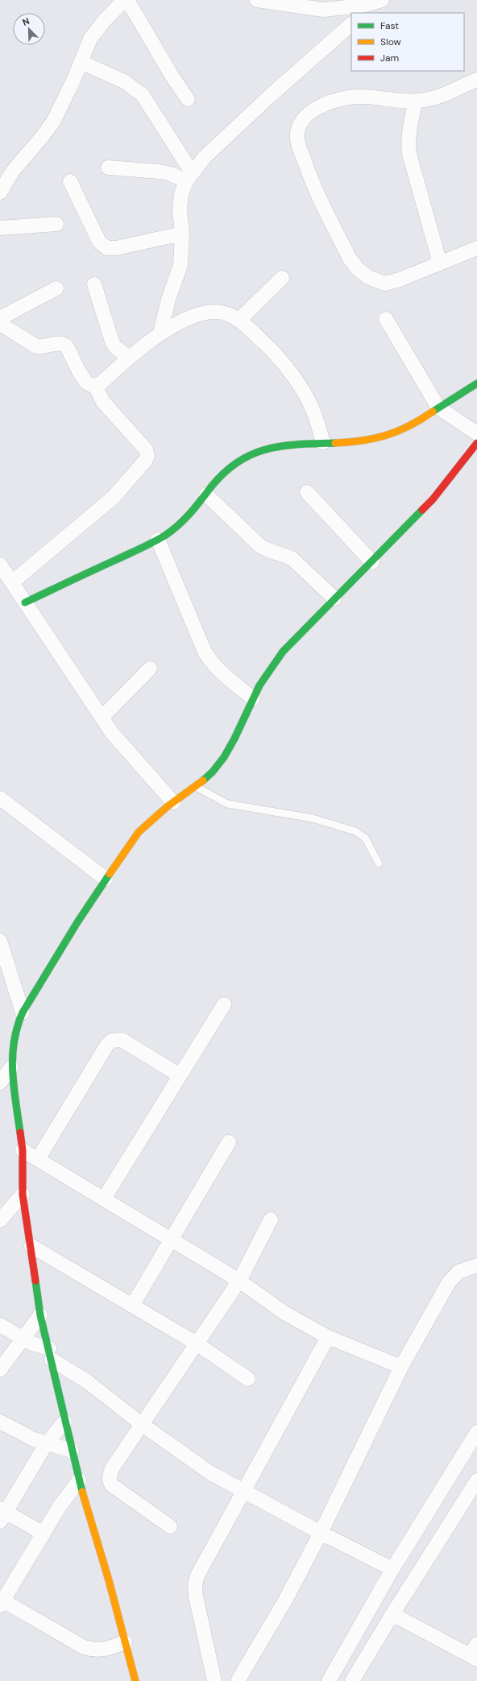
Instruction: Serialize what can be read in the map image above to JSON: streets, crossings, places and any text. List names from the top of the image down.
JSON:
{
  "legend": ["Fast", "Slow", "Jam"],
  "north": "top left"
}
